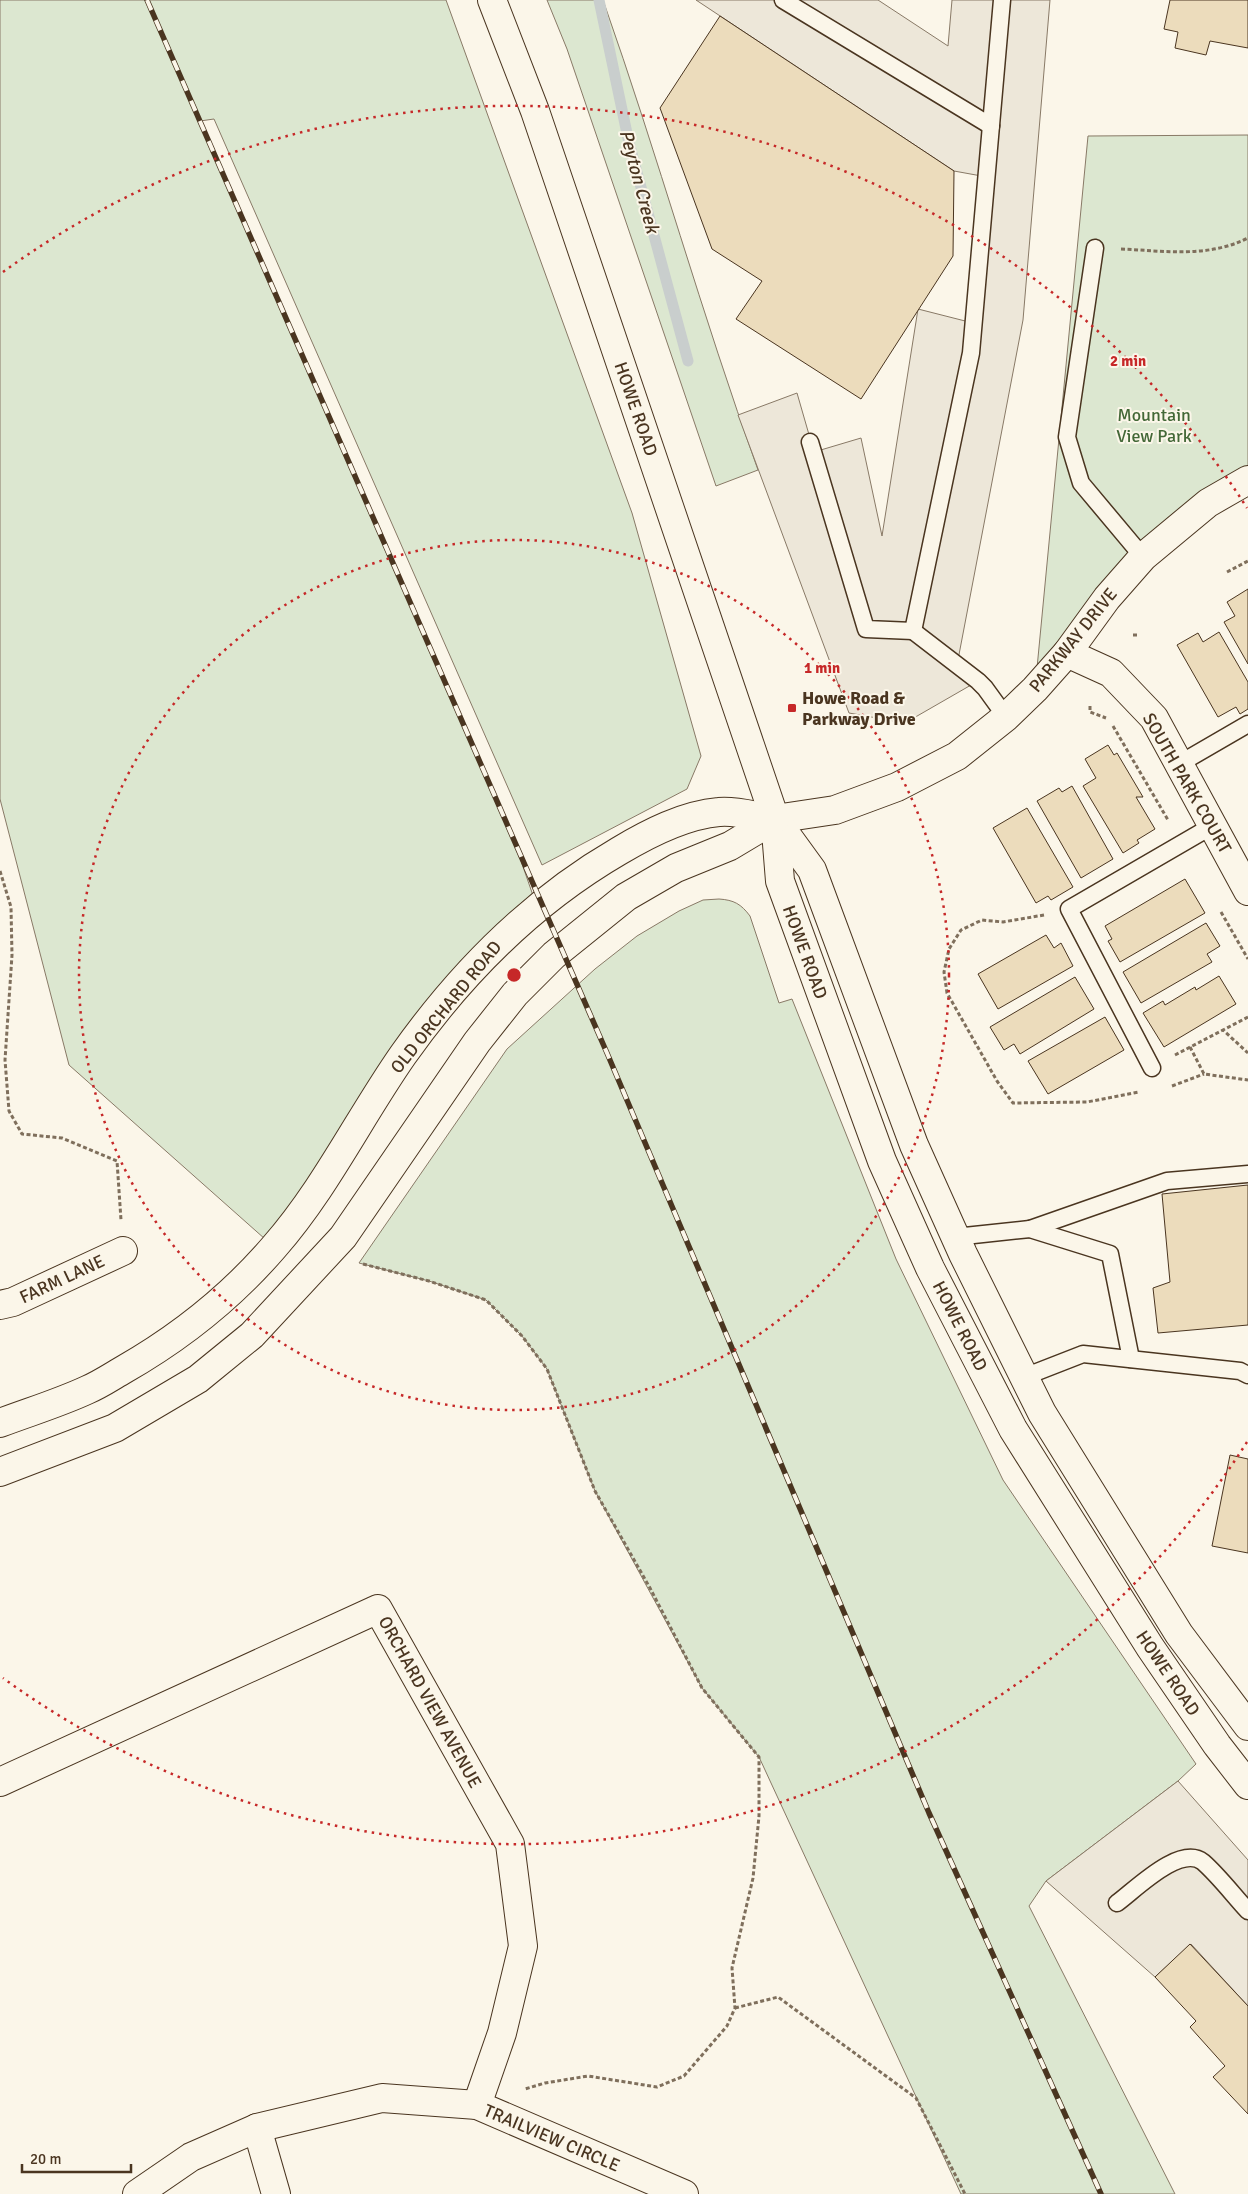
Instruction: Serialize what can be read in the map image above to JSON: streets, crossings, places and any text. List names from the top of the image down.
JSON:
{
  "streets": {
    "street": [
      "HOWE ROAD",
      "PARKWAY DRIVE",
      "SOUTH PARK COURT",
      "OLD ORCHARD ROAD",
      "FARM LANE",
      "ORCHARD VIEW AVENUE",
      "TRAILVIEW CIRCLE"
    ]
  },
  "crossings": [
    ["HOWE ROAD", "PARKWAY DRIVE"],
    ["HOWE ROAD", "OLD ORCHARD ROAD"],
    ["PARKWAY DRIVE", "SOUTH PARK COURT"],
    ["PARKWAY DRIVE", "OLD ORCHARD ROAD"],
    ["ORCHARD VIEW AVENUE", "TRAILVIEW CIRCLE"]
  ],
  "water": ["Peyton Creek"],
  "parks": ["Mountain View Park"],
  "places": {
    "transit": ["Howe Road & Parkway Drive"]
  },
  "scale_bar": "20 m",
  "rings": ["2 min", "1 min"]
}
